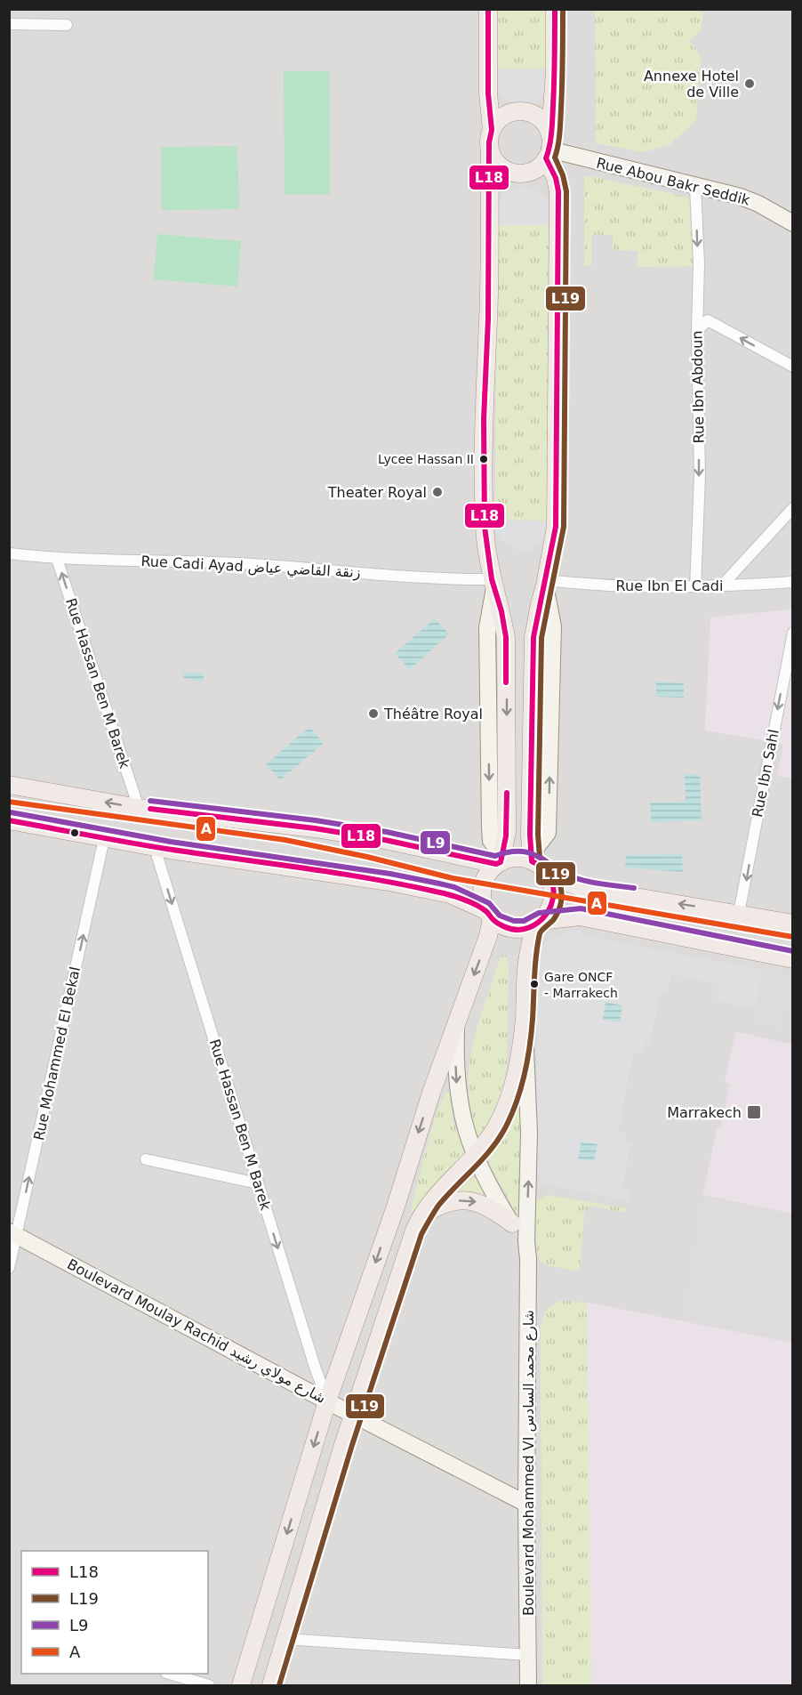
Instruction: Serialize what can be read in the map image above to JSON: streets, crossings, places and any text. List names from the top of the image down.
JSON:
{
  "streets": {
    "main road": ["Boulevard Mohammed VI شارع محمد السادس"],
    "street": [
      "Rue Abou Bakr Seddik",
      "Rue Ibn Abdoun",
      "Rue Cadi Ayad زنقة القاضي عياض",
      "Rue Ibn El Cadi",
      "Rue Hassan Ben M Barek",
      "Rue Ibn Sahl",
      "Rue Mohammed El Bekal",
      "Boulevard Moulay Rachid شارع مولاي رشيد"
    ]
  },
  "crossings": [
    ["Rue Abou Bakr Seddik", "Rue Ibn Abdoun"],
    ["Rue Ibn Abdoun", "Rue Ibn El Cadi"],
    ["Rue Cadi Ayad زنقة القاضي عياض", "Rue Hassan Ben M Barek"],
    ["Rue Hassan Ben M Barek", "Boulevard Moulay Rachid شارع مولاي رشيد"],
    ["Rue Mohammed El Bekal", "Boulevard Moulay Rachid شارع مولاي رشيد"],
    ["Boulevard Moulay Rachid شارع مولاي رشيد", "Boulevard Mohammed VI شارع محمد السادس"]
  ],
  "one_way": ["Rue Ibn Abdoun", "Rue Ibn Sahl", "Rue Mohammed El Bekal"],
  "places": {
    "other": [
      "Annexe Hotel de Ville",
      "Lycee Hassan II",
      "Theater Royal",
      "Théâtre Royal",
      "Gare ONCF - Marrakech"
    ],
    "transit": ["Marrakech"]
  },
  "lines": [
    "transit line L18",
    "transit line L19",
    "transit line L9",
    "transit line A"
  ],
  "legend": [
    "L18",
    "L19",
    "L9",
    "A"
  ]
}
